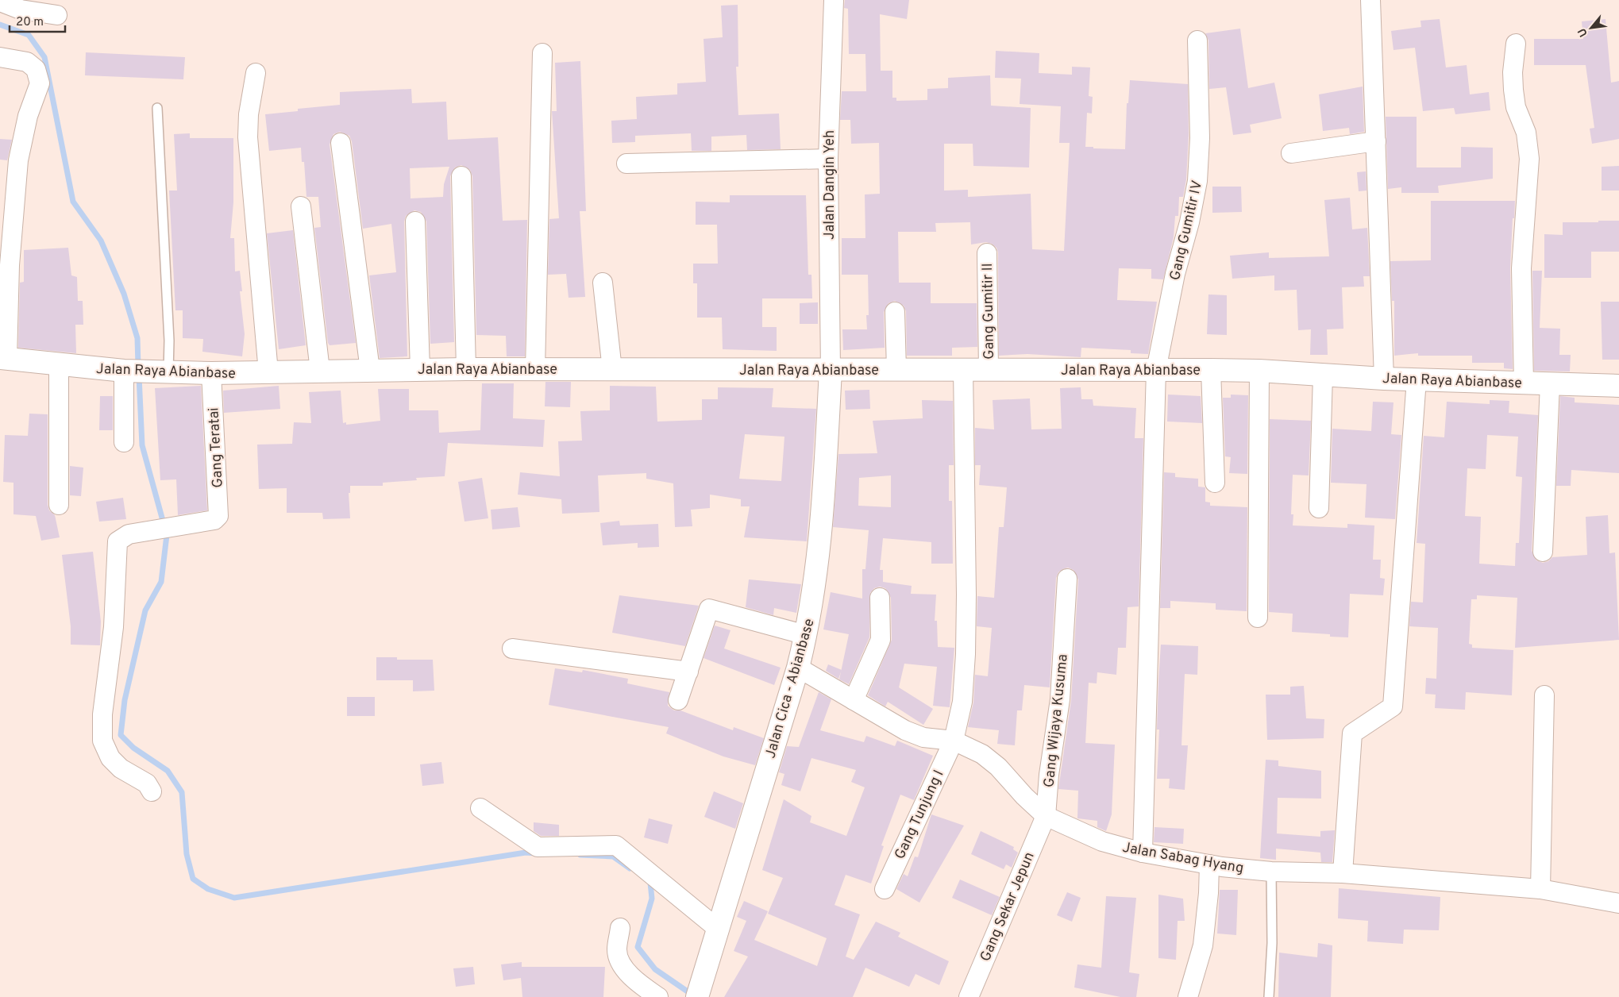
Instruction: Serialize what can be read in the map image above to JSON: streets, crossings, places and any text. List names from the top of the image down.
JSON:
{
  "streets": {
    "main road": ["Jalan Raya Abianbase", "Jalan Cica - Abianbase"],
    "street": [
      "Jalan Dangin Yeh",
      "Gang Gumitir IV",
      "Gang Gumitir II",
      "Gang Teratai",
      "Gang Wijaya Kusuma",
      "Gang Tunjung I",
      "Jalan Sabag Hyang",
      "Gang Sekar Jepun"
    ]
  },
  "crossings": [
    ["Jalan Dangin Yeh", "Jalan Raya Abianbase"],
    ["Jalan Dangin Yeh", "Jalan Cica - Abianbase"],
    ["Gang Gumitir IV", "Jalan Raya Abianbase"],
    ["Gang Gumitir IV", "Jalan Sabag Hyang"],
    ["Gang Gumitir II", "Jalan Raya Abianbase"],
    ["Jalan Raya Abianbase", "Gang Teratai"],
    ["Jalan Raya Abianbase", "Jalan Cica - Abianbase"],
    ["Jalan Raya Abianbase", "Gang Tunjung I"],
    ["Jalan Cica - Abianbase", "Jalan Sabag Hyang"],
    ["Gang Wijaya Kusuma", "Jalan Sabag Hyang"],
    ["Gang Wijaya Kusuma", "Gang Sekar Jepun"],
    ["Gang Tunjung I", "Jalan Sabag Hyang"],
    ["Jalan Sabag Hyang", "Gang Sekar Jepun"]
  ],
  "scale_bar": "20 m",
  "north": "bottom left"
}
